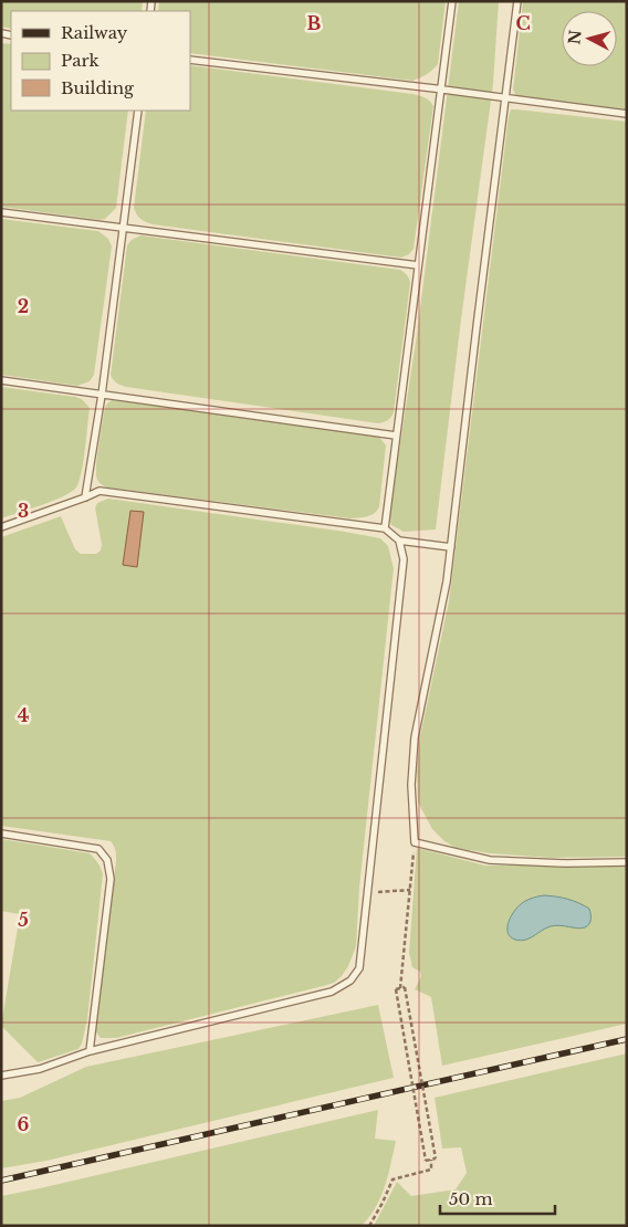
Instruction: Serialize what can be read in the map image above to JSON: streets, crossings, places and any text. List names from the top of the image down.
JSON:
{
  "legend": ["Railway", "Park", "Building"],
  "scale_bar": "50 m",
  "north": "left",
  "grid": {
    "columns": ["B", "C"],
    "rows": [
      "2",
      "3",
      "4",
      "5",
      "6"
    ]
  }
}
